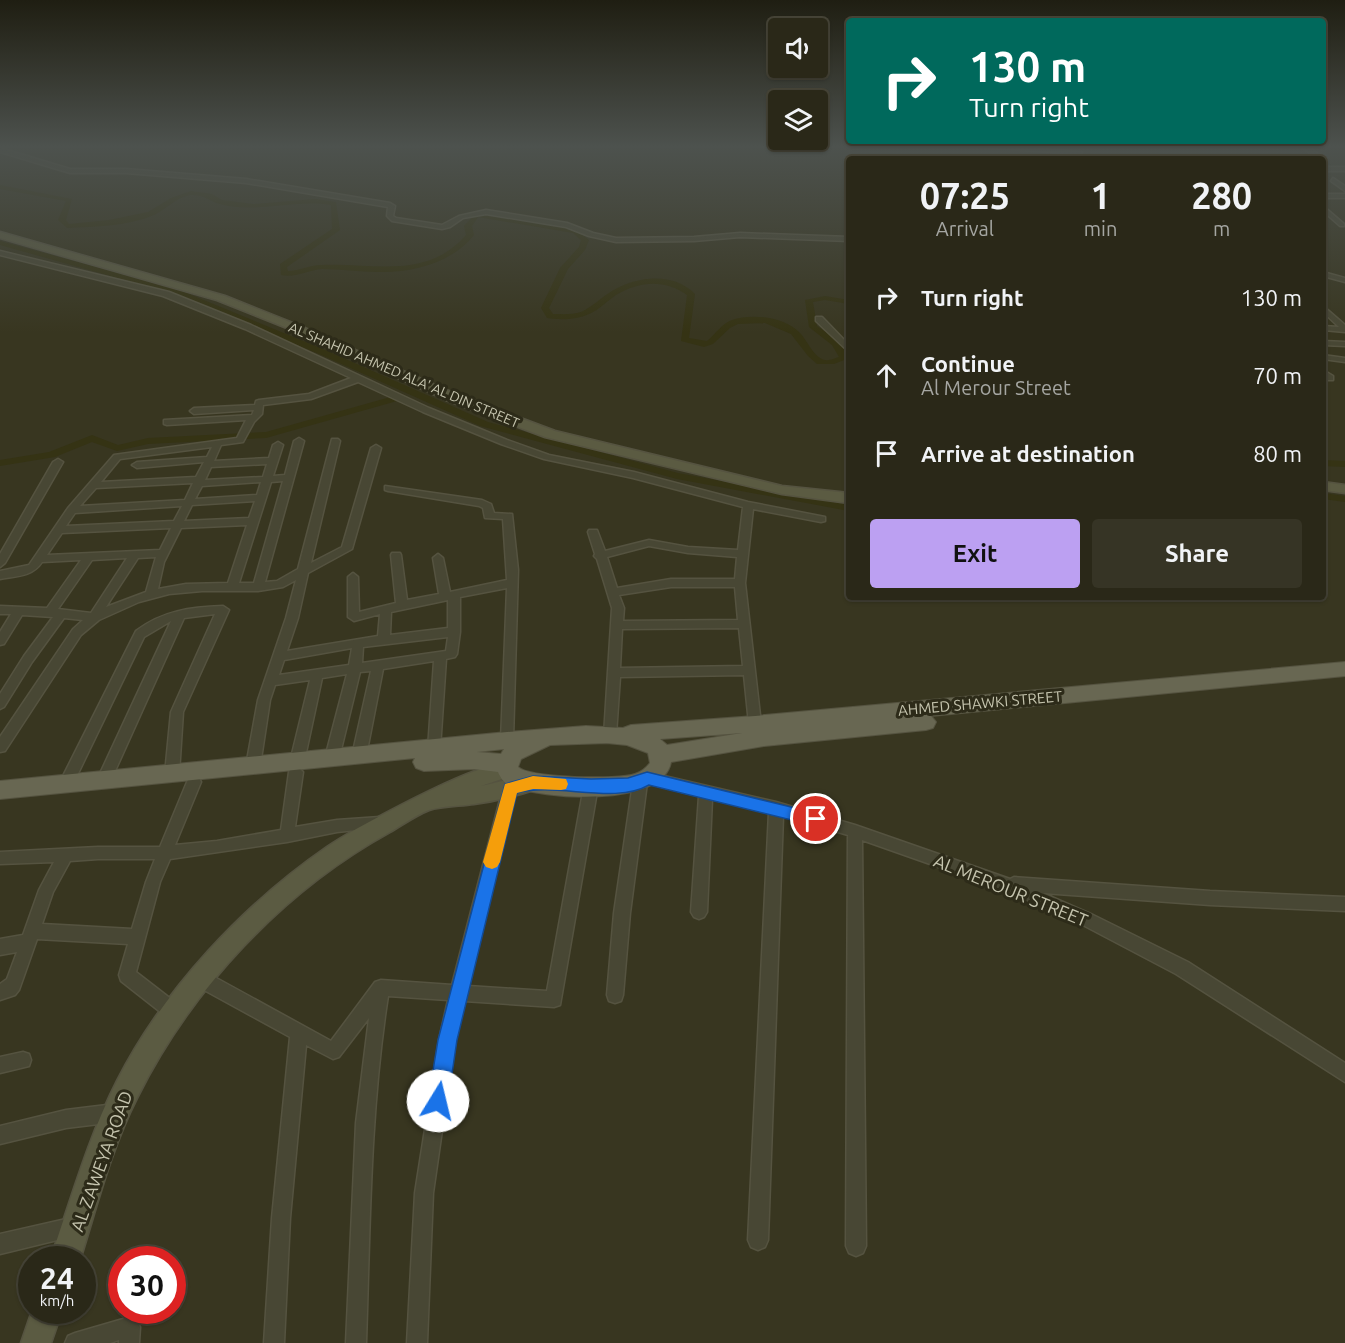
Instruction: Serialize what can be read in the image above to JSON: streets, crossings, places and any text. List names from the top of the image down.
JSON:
{
  "streets": {
    "main road": ["AL SHAHID AHMED ALA' AL DIN STREET", "AHMED SHAWKI STREET", "AL ZAWEYA ROAD"],
    "street": ["AL MEROUR STREET"]
  },
  "page": {
    "turn": ["130 m", "Turn right"],
    "eta": [
      "07:25",
      "Arrival",
      "1",
      "min",
      "280",
      "m"
    ],
    "list": [
      {
        "name": "Turn right",
        "value": "130 m"
      },
      {
        "name": "Continue",
        "note": "Al Merour Street",
        "value": "70 m"
      },
      {
        "name": "Arrive at destination",
        "value": "80 m"
      }
    ],
    "buttons": ["Exit", "Share"],
    "speed": "24 km/h",
    "limit": "30"
  }
}
